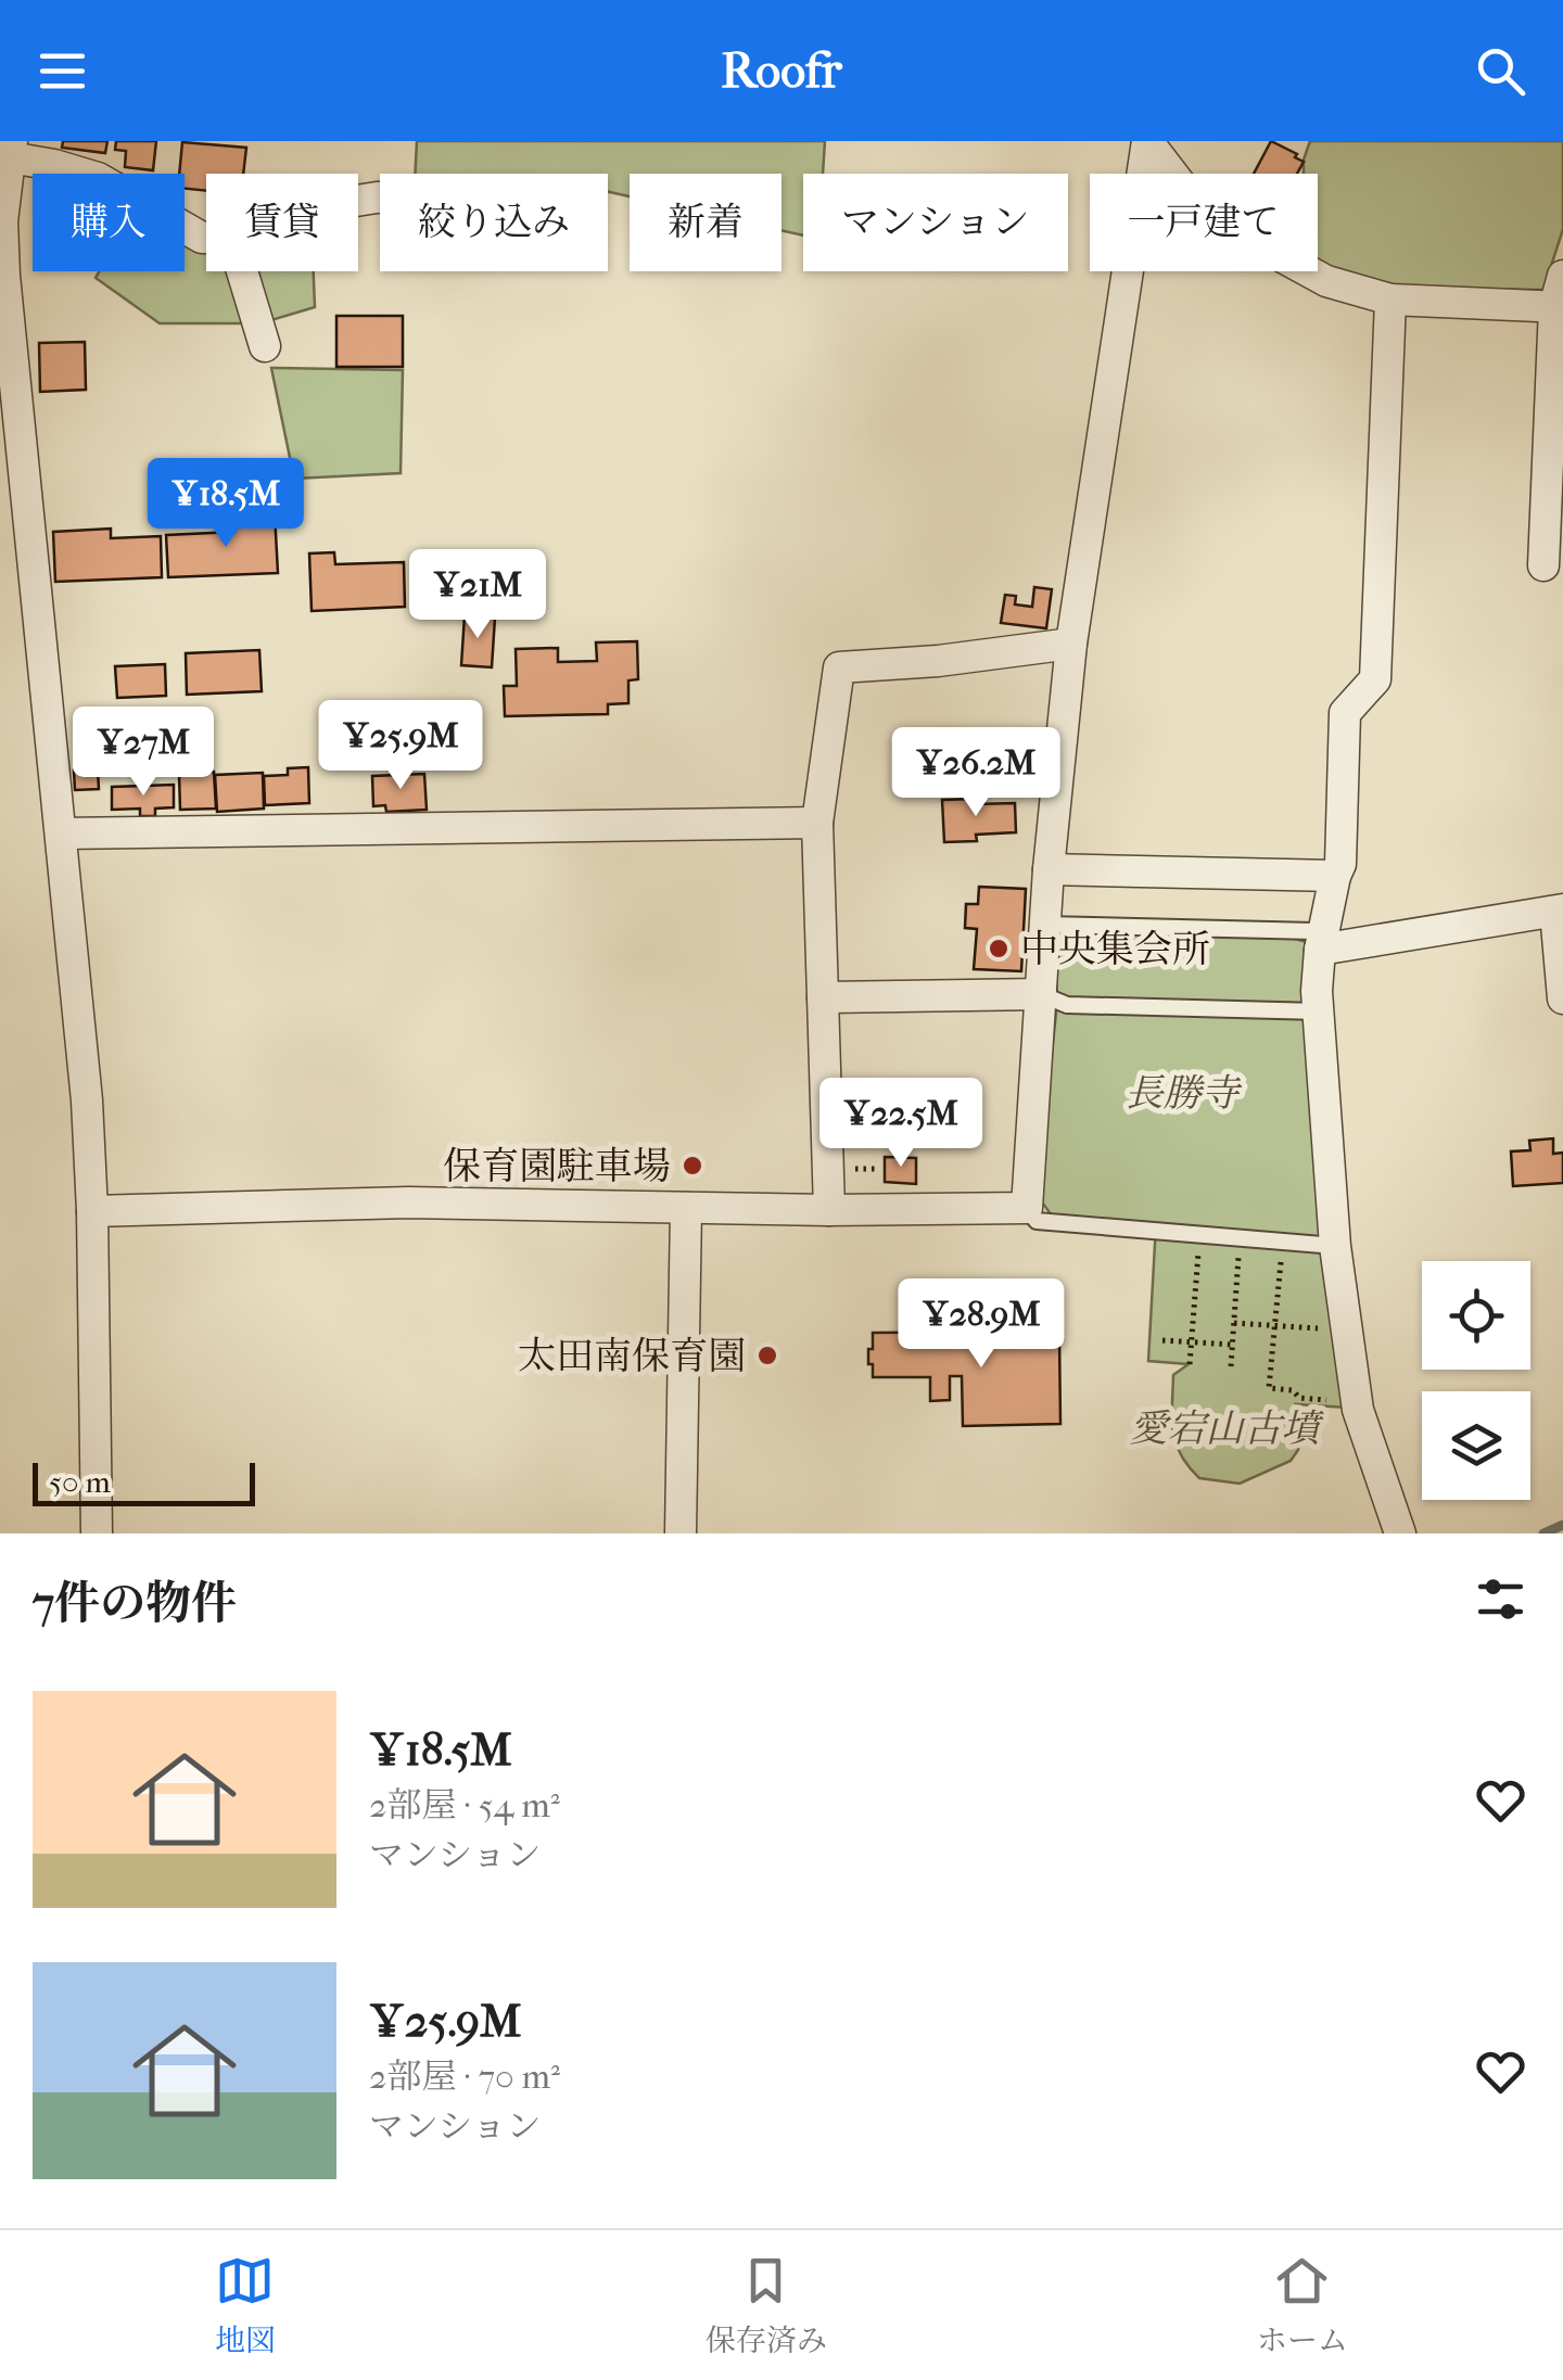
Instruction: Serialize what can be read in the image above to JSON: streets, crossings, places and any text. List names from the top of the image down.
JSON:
{
  "parks": ["長勝寺", "愛宕山古墳"],
  "places": ["中央集会所", "保育園駐車場", "太田南保育園"],
  "scale_bar": "50 m",
  "page": {
    "header": "Roofr",
    "chip": [
      "購入",
      "賃貸",
      "絞り込み",
      "新着",
      "マンション",
      "一戸建て"
    ],
    "price": [
      "¥18.5M",
      "¥21M",
      "¥25.9M",
      "¥27M",
      "¥26.2M",
      "¥22.5M",
      "¥28.9M"
    ],
    "scale": "50 m",
    "heading": "7件の物件",
    "list": [
      {
        "name": "¥18.5M",
        "note": "2部屋 · 54 m² · マンション"
      },
      {
        "name": "¥25.9M",
        "note": "2部屋 · 70 m² · マンション"
      }
    ],
    "tabs": ["地図", "保存済み", "ホーム"]
  }
}
